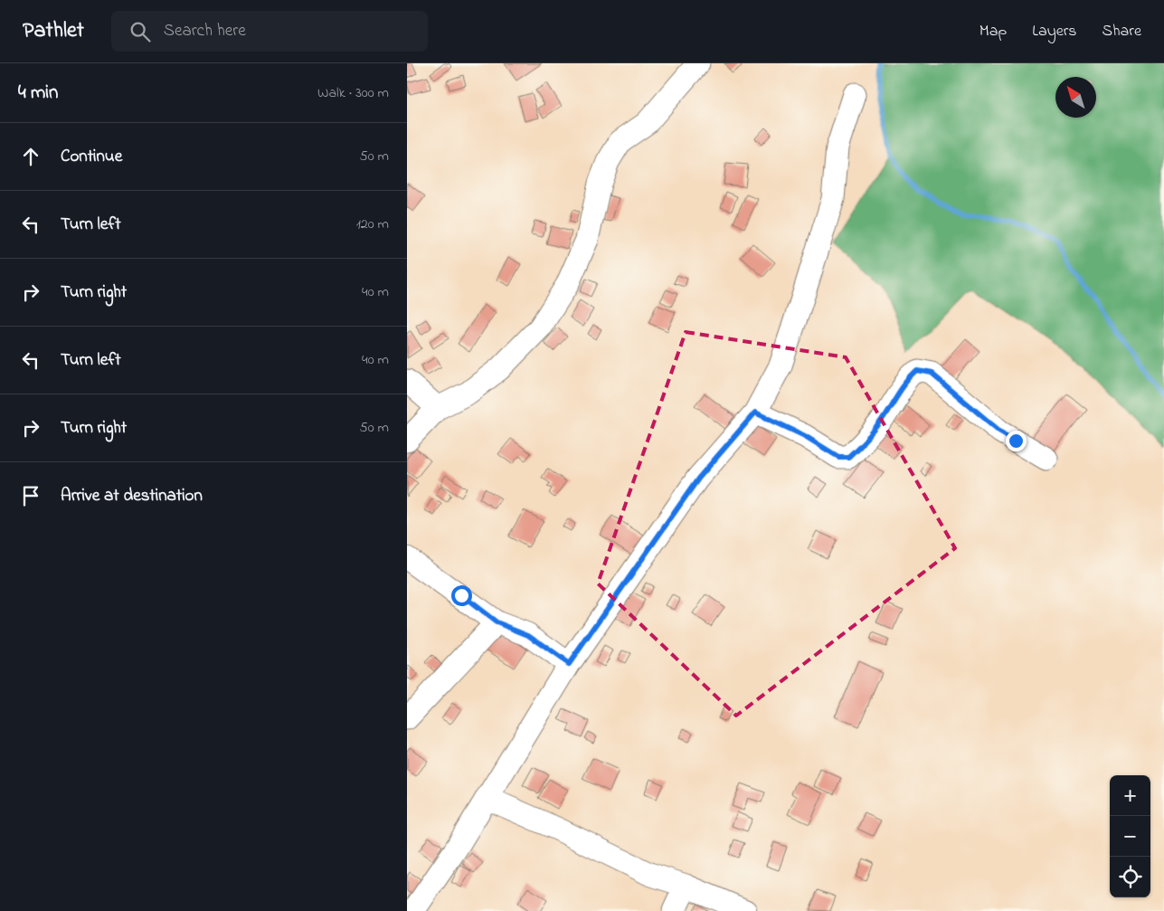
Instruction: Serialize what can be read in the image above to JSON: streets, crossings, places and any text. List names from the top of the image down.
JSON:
{
  "north": "top left",
  "page": {
    "header": "Pathlet",
    "search": "Search here",
    "nav": ["Map", "Layers", "Share"],
    "heading": ["4 min", "Walk · 300 m"],
    "list": [
      ["Continue", "50 m"],
      ["Turn left", "120 m"],
      ["Turn right", "40 m"],
      ["Turn left", "40 m"],
      ["Turn right", "50 m"],
      "Arrive at destination"
    ],
    "map_buttons": ["+", "−"]
  }
}
